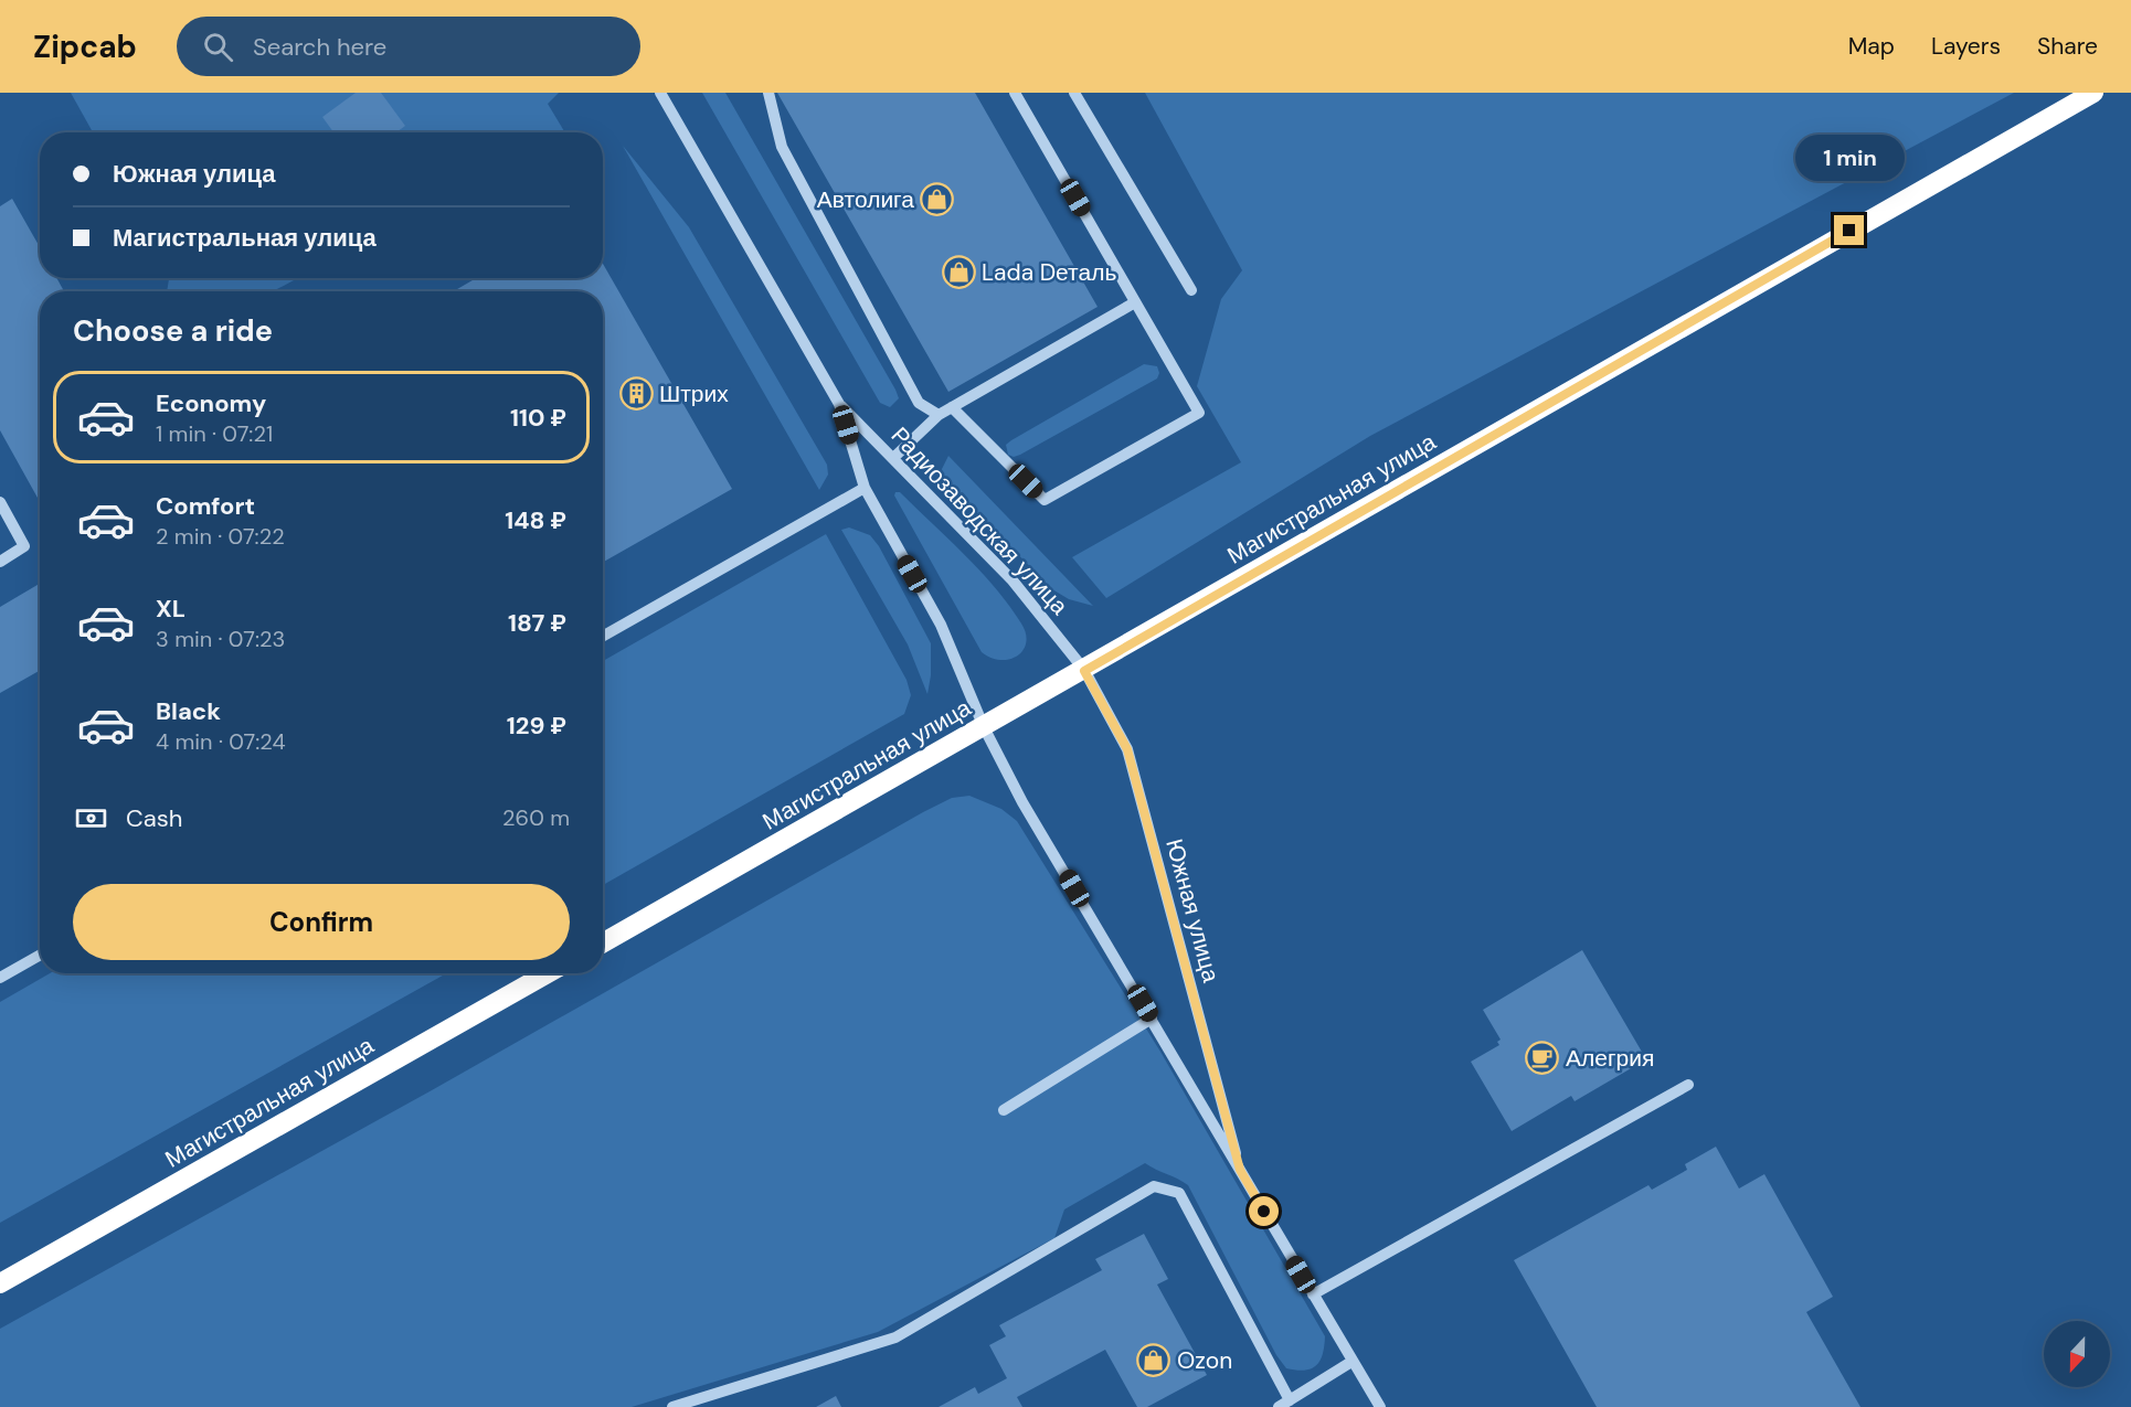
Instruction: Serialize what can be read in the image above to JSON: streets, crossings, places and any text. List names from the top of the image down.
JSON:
{
  "streets": {
    "highway": ["Магистральная улица"],
    "street": ["Радиозаводская улица", "Южная улица"]
  },
  "crossings": [
    ["Магистральная улица", "Радиозаводская улица"],
    ["Магистральная улица", "Южная улица"],
    ["Радиозаводская улица", "Южная улица"]
  ],
  "places": {
    "shop": ["Автолига", "Lada Dеталь", "Ozon"],
    "building": ["Штрих"],
    "cafe": ["Алегрия"]
  },
  "north": "bottom",
  "page": {
    "header": "Zipcab",
    "search": "Search here",
    "nav": ["Map", "Layers", "Share"],
    "banner": ["Южная улица", "Магистральная улица"],
    "bubble": "1 min",
    "heading": "Choose a ride",
    "list": [
      {
        "name": "Economy",
        "note": "1 min · 07:21",
        "value": "110 ₽"
      },
      {
        "name": "Comfort",
        "note": "2 min · 07:22",
        "value": "148 ₽"
      },
      {
        "name": "XL",
        "note": "3 min · 07:23",
        "value": "187 ₽"
      },
      {
        "name": "Black",
        "note": "4 min · 07:24",
        "value": "129 ₽"
      }
    ],
    "pay": ["Cash", "260 m"],
    "buttons": "Confirm"
  }
}
